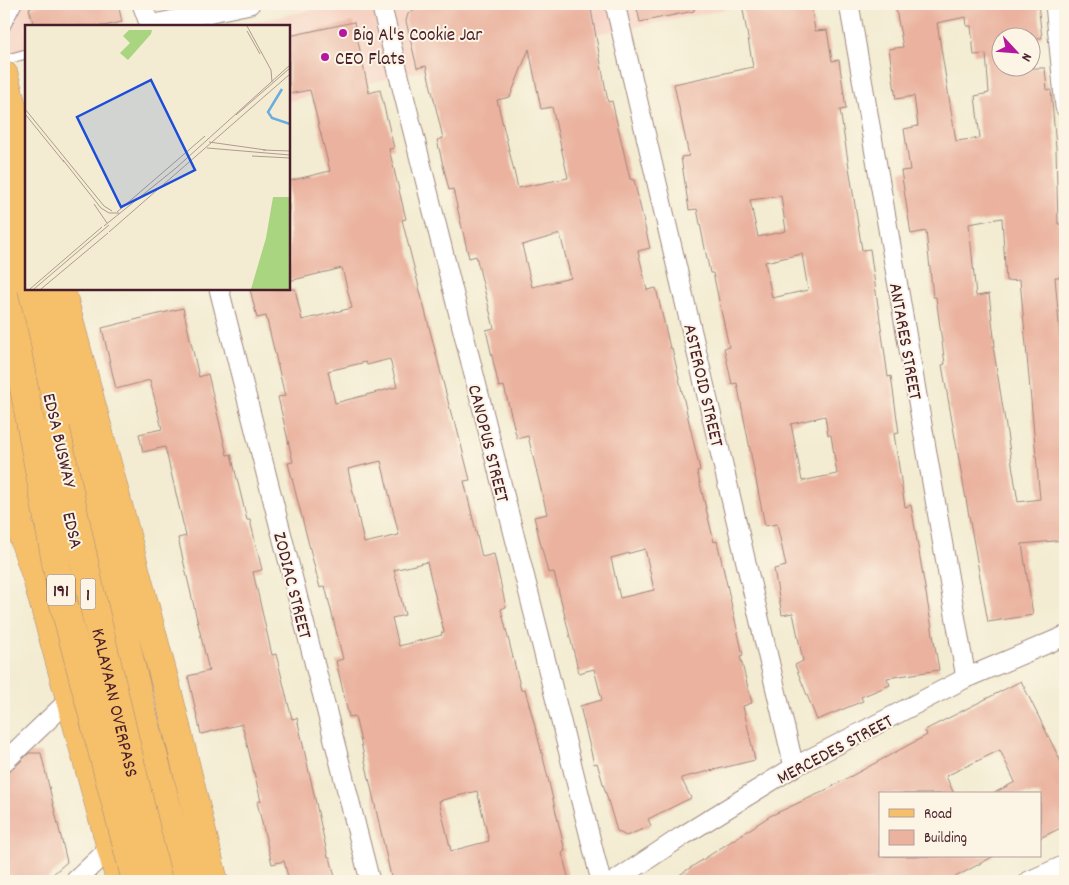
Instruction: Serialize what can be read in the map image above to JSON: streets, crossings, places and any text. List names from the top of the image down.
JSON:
{
  "streets": {
    "main road": [
      "EDSA",
      "191",
      "1",
      "KALAYAAN OVERPASS"
    ],
    "street": [
      "ANTARES STREET",
      "ASTEROID STREET",
      "CANOPUS STREET",
      "ZODIAC STREET",
      "MERCEDES STREET"
    ],
    "lane": ["EDSA BUSWAY"]
  },
  "crossings": [
    ["ANTARES STREET", "MERCEDES STREET"],
    ["ASTEROID STREET", "MERCEDES STREET"]
  ],
  "places": ["Big Al's Cookie Jar", "CEO Flats"],
  "legend": ["Road", "Building"],
  "north": "bottom right"
}
